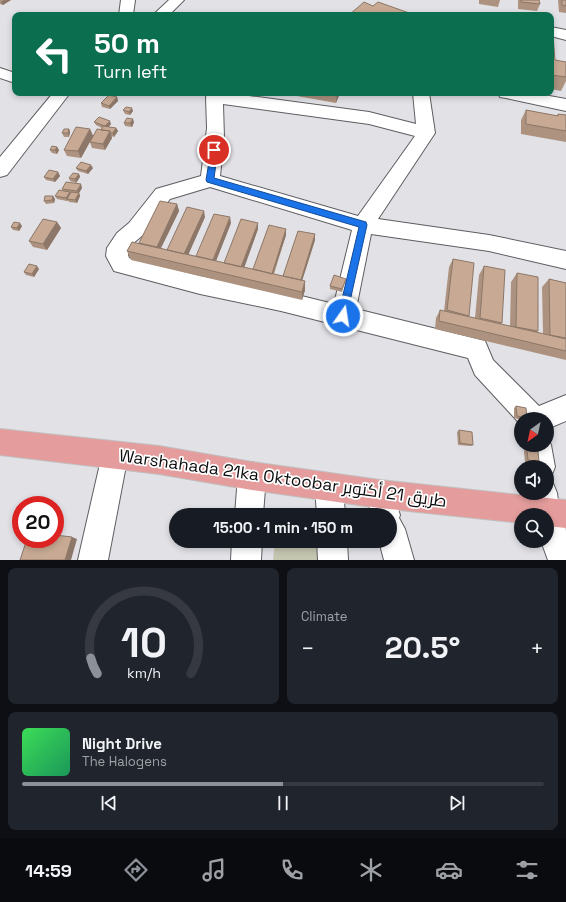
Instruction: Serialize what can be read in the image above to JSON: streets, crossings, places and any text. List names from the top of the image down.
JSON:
{
  "streets": {
    "main road": ["Warshahada 21ka Oktoobar طريق 21 أكتوبر"]
  },
  "north": "bottom left",
  "page": {
    "turn": ["50 m", "Turn left"],
    "limit": "20",
    "trip": "15:00 · 1 min · 150 m",
    "tile": "Climate",
    "heat": ["−", "20.5°", "+"],
    "song": ["Night Drive", "The Halogens"],
    "tabs": "14:59",
    "gauge": ["10", "km/h"]
  }
}
